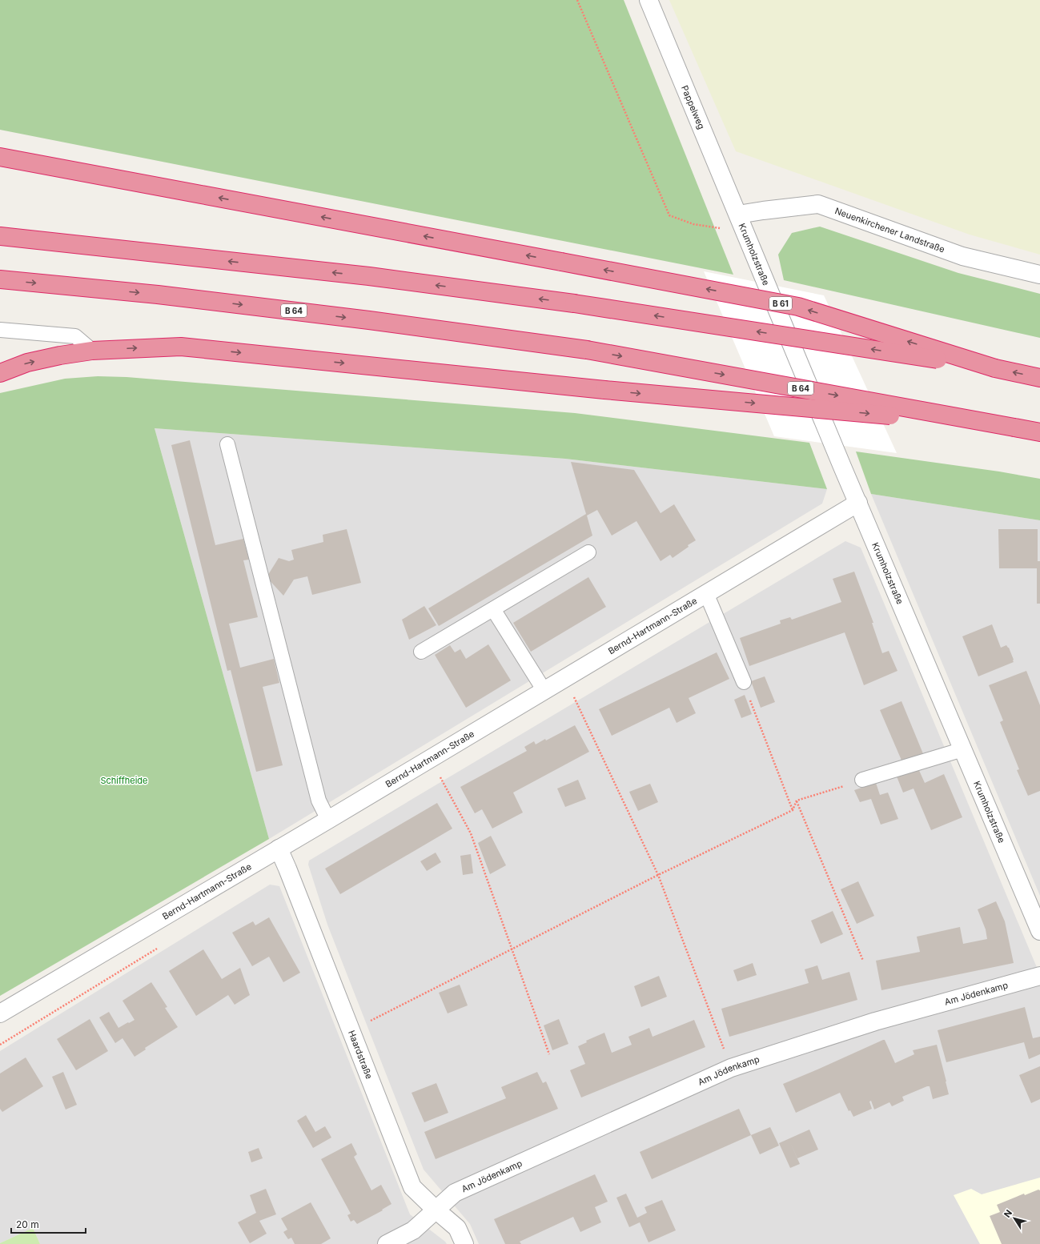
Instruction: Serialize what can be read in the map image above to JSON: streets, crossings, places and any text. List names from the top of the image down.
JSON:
{
  "streets": {
    "highway": ["B 61", "B 64"],
    "street": [
      "Pappelweg",
      "Neuenkirchener Landstraße",
      "Krumholzstraße",
      "Bernd-Hartmann-Straße",
      "Am Jödenkamp",
      "Haardstraße"
    ]
  },
  "crossings": [
    ["Pappelweg", "Neuenkirchener Landstraße"],
    ["Pappelweg", "Krumholzstraße"],
    ["Neuenkirchener Landstraße", "Krumholzstraße"],
    ["Krumholzstraße", "Bernd-Hartmann-Straße"],
    ["Bernd-Hartmann-Straße", "Haardstraße"],
    ["Am Jödenkamp", "Haardstraße"]
  ],
  "parks": ["Schiffheide"],
  "scale_bar": "20 m",
  "north": "top left"
}
